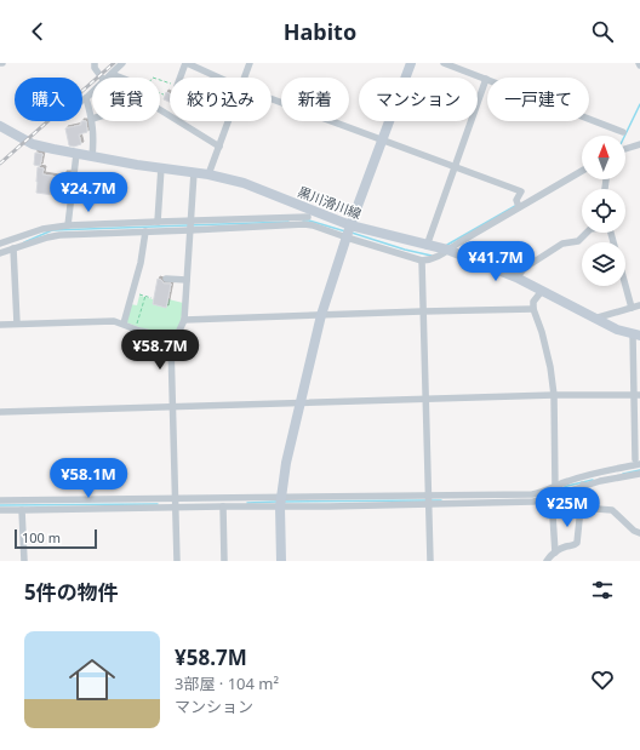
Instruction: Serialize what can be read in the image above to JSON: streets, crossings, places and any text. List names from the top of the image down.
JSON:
{
  "streets": {
    "main road": ["黒川滑川線"]
  },
  "scale_bar": "100 m",
  "north": "top",
  "page": {
    "header": "Habito",
    "chip": [
      "購入",
      "賃貸",
      "絞り込み",
      "新着",
      "マンション",
      "一戸建て"
    ],
    "price": [
      "¥24.7M",
      "¥41.7M",
      "¥58.7M",
      "¥58.1M",
      "¥25M"
    ],
    "scale": "100 m",
    "heading": "5件の物件",
    "list": [
      {
        "name": "¥58.7M",
        "note": "3部屋 · 104 m² · マンション"
      }
    ]
  }
}
